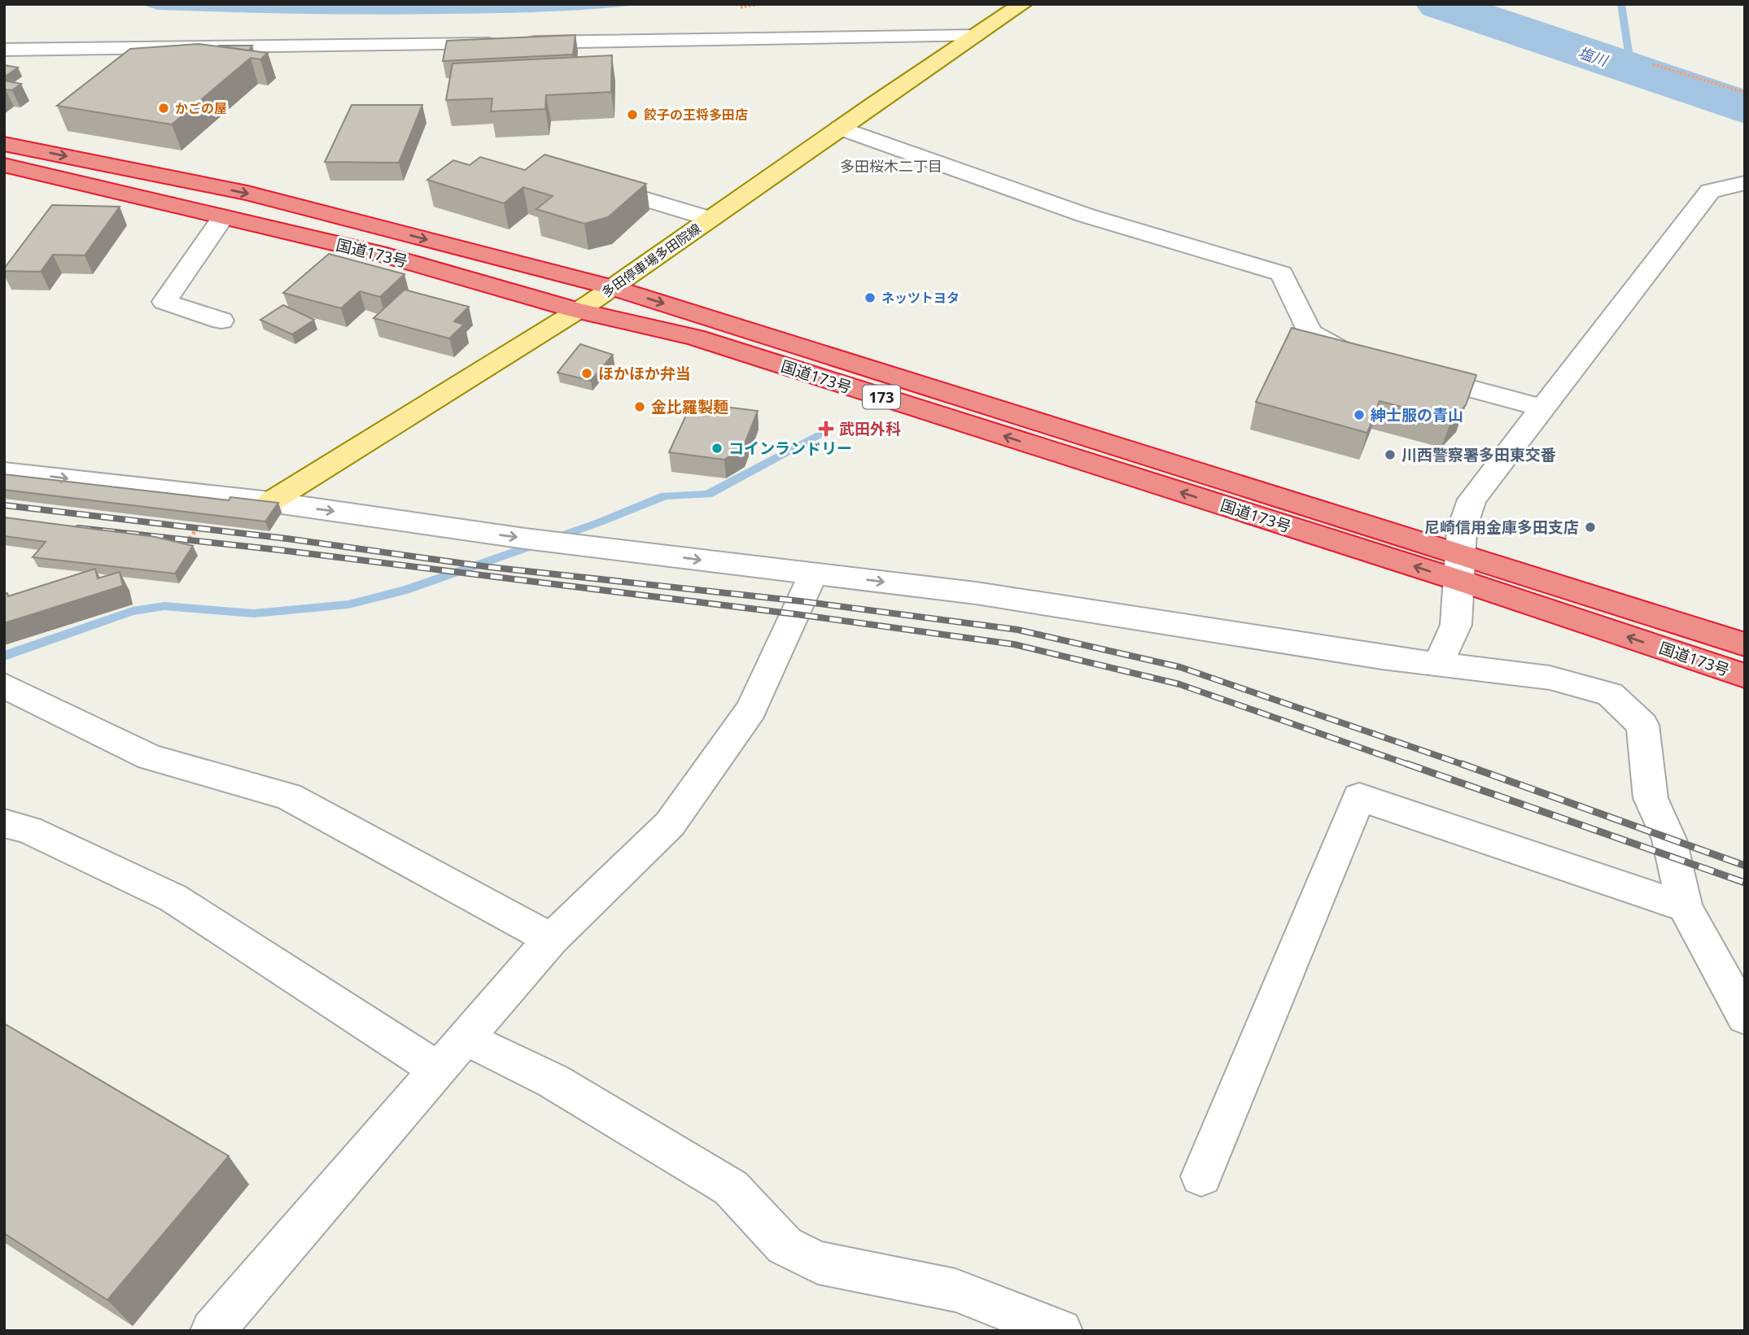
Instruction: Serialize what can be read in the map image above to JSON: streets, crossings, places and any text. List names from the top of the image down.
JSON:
{
  "streets": {
    "highway": ["国道173号", "173"],
    "main road": ["多田停車場多田院線"]
  },
  "crossings": [
    ["国道173号", "多田停車場多田院線"]
  ],
  "districts": ["多田桜木二丁目"],
  "water": ["塩川"],
  "places": {
    "other": [
      "かごの屋",
      "餃子の王将多田店",
      "ネッツトヨタ",
      "ほかほか弁当",
      "金比羅製麺",
      "紳士服の青山",
      "コインランドリー",
      "川西警察署多田東交番",
      "尼崎信用金庫多田支店"
    ],
    "health": ["武田外科"]
  }
}
